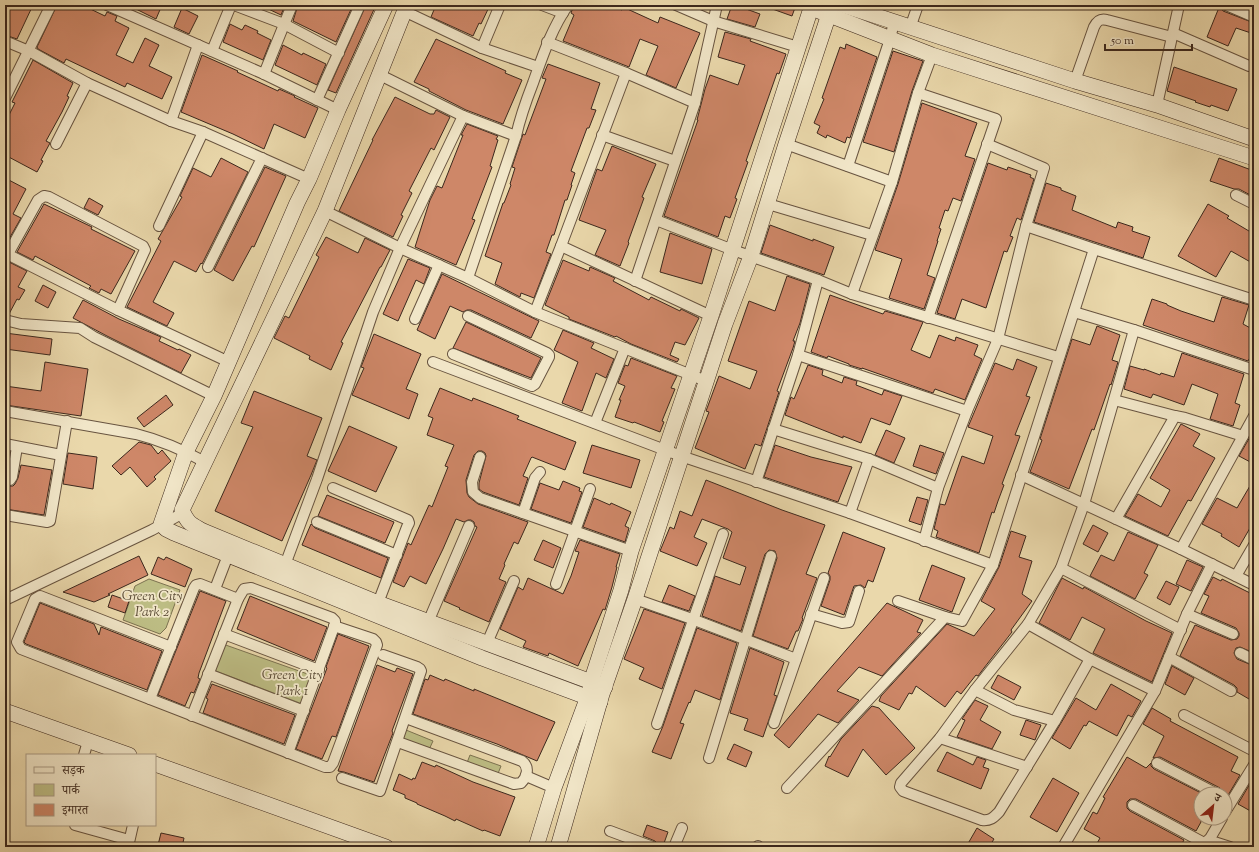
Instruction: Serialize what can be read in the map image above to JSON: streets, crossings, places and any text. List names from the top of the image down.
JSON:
{
  "parks": ["Green City Park 2", "Green City Park 1"],
  "legend": ["सड़क", "पार्क", "इमारत"],
  "scale_bar": "50 m",
  "north": "top right"
}
